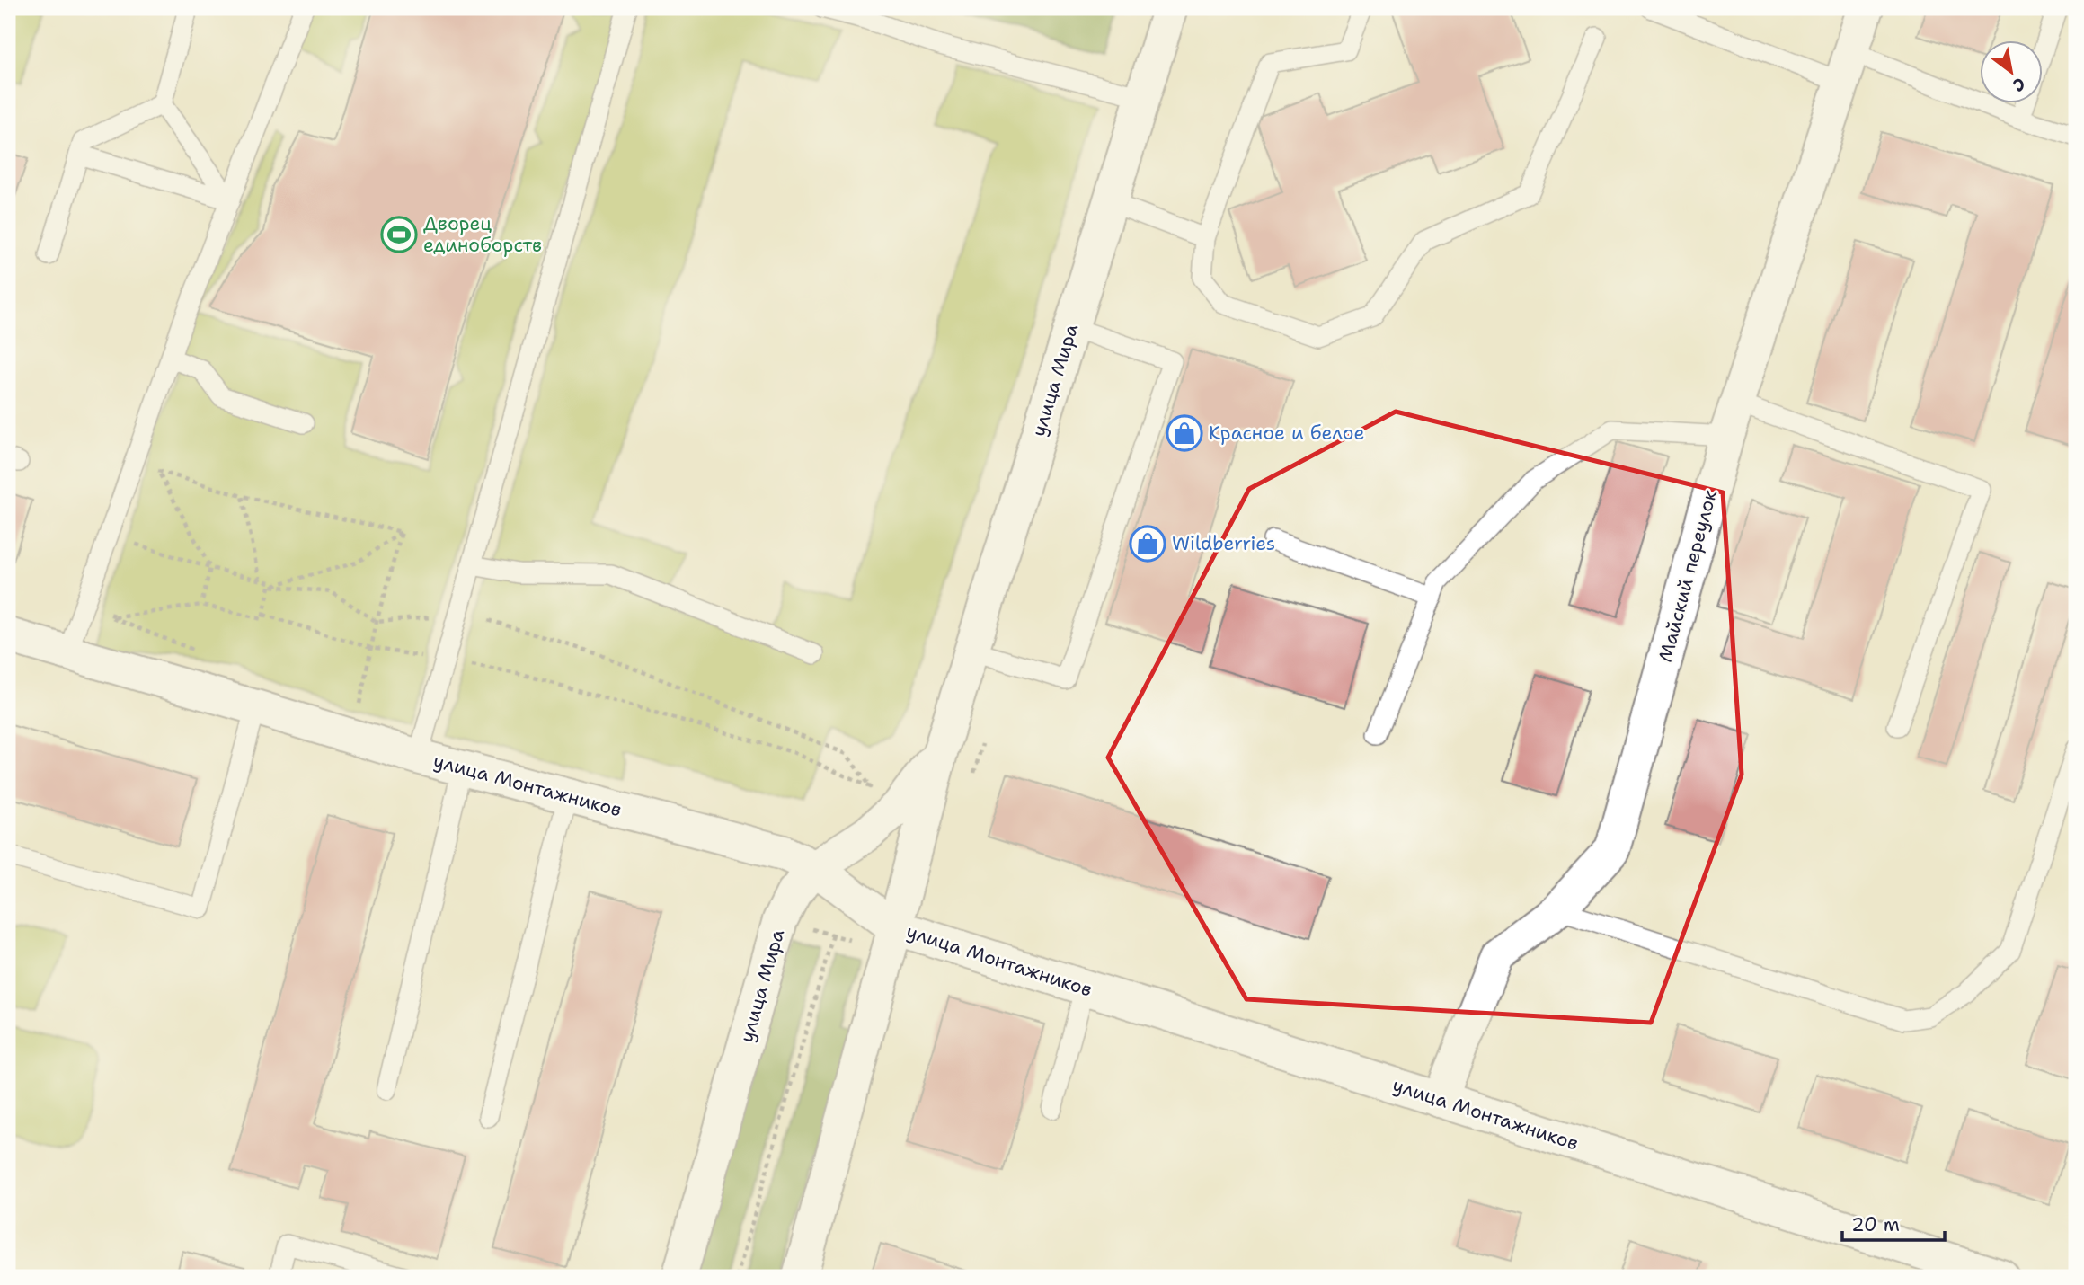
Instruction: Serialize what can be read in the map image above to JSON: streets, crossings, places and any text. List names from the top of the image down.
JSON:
{
  "streets": {
    "street": ["улица Мира", "Майский переулок", "улица Монтажников"]
  },
  "crossings": [
    ["улица Мира", "улица Монтажников"],
    ["Майский переулок", "улица Монтажников"]
  ],
  "places": {
    "sports": ["Дворец единоборств"],
    "shop": ["Красное и белое", "Wildberries"]
  },
  "scale_bar": "20 m",
  "north": "bottom right"
}
